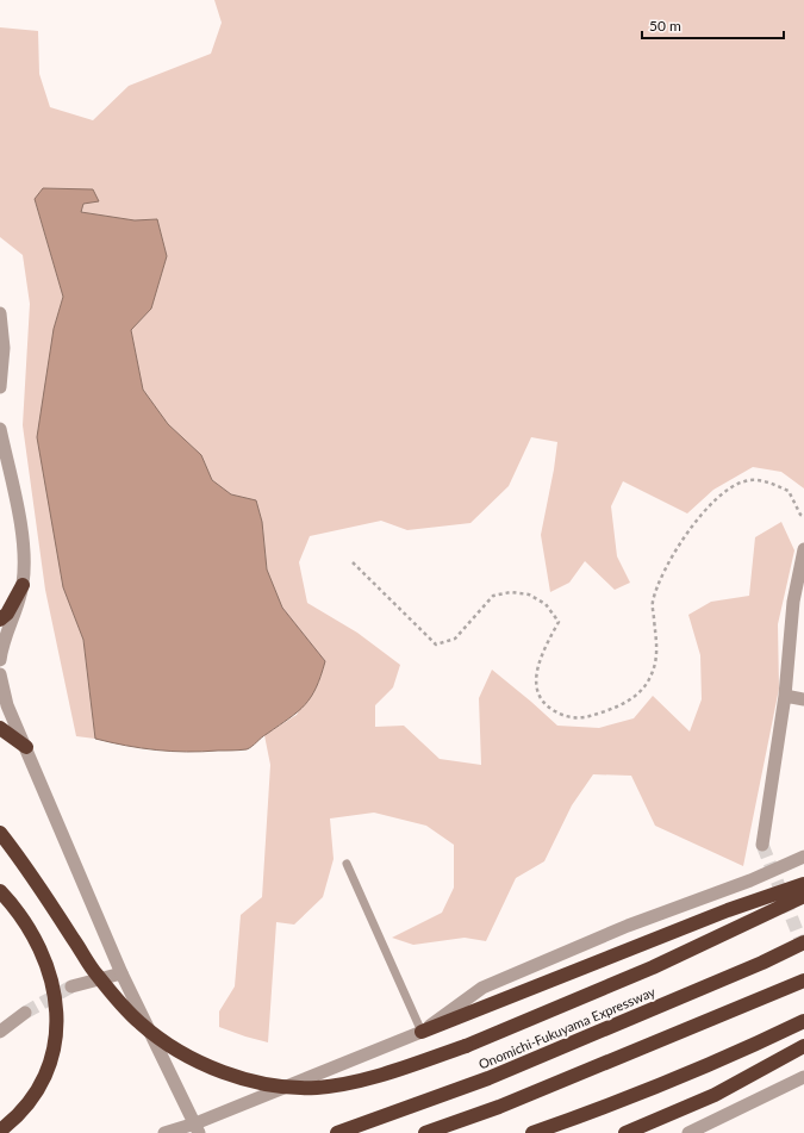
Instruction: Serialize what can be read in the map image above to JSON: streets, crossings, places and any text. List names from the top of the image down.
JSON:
{
  "streets": {
    "highway": ["Onomichi-Fukuyama Expressway"]
  },
  "scale_bar": "50 m"
}
